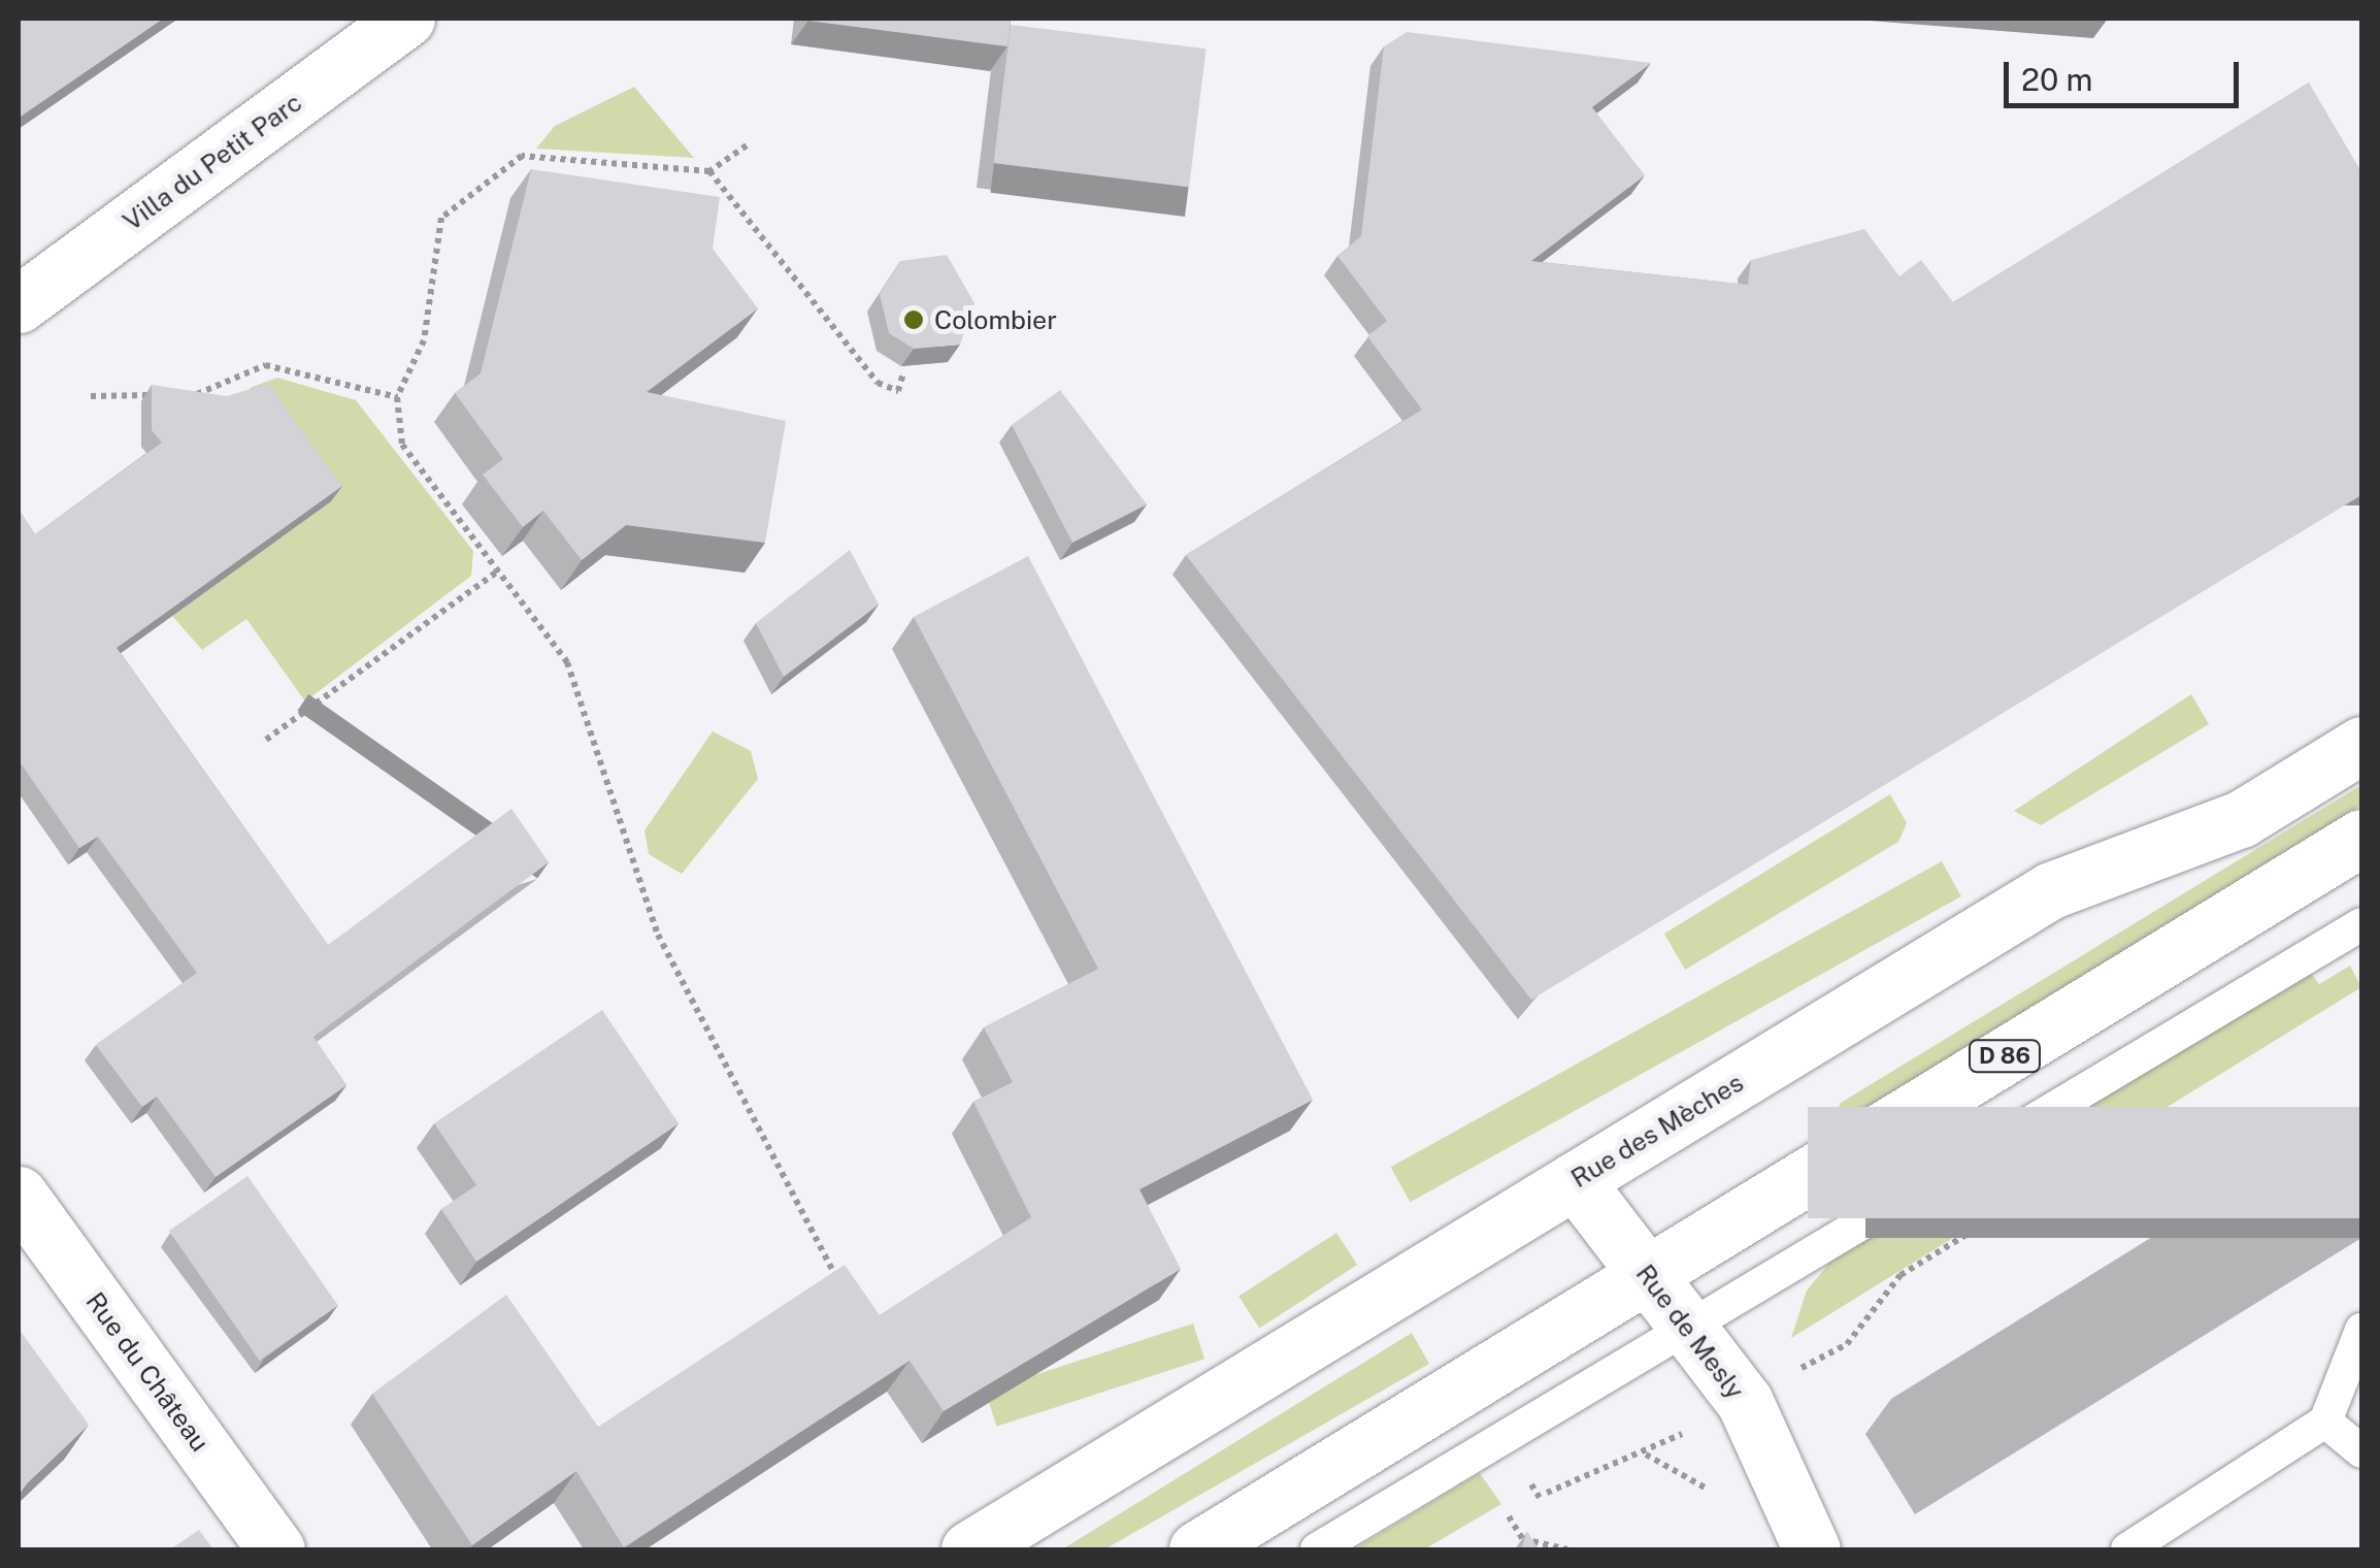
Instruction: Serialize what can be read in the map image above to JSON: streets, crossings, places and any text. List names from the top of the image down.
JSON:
{
  "streets": {
    "main road": [
      "Villa du Petit Parc",
      "D 86",
      "Rue des Mèches",
      "Rue de Mesly",
      "Rue du Château"
    ]
  },
  "crossings": [
    ["D 86", "Rue de Mesly"],
    ["Rue des Mèches", "Rue de Mesly"]
  ],
  "places": ["Colombier"],
  "scale_bar": "20 m"
}
